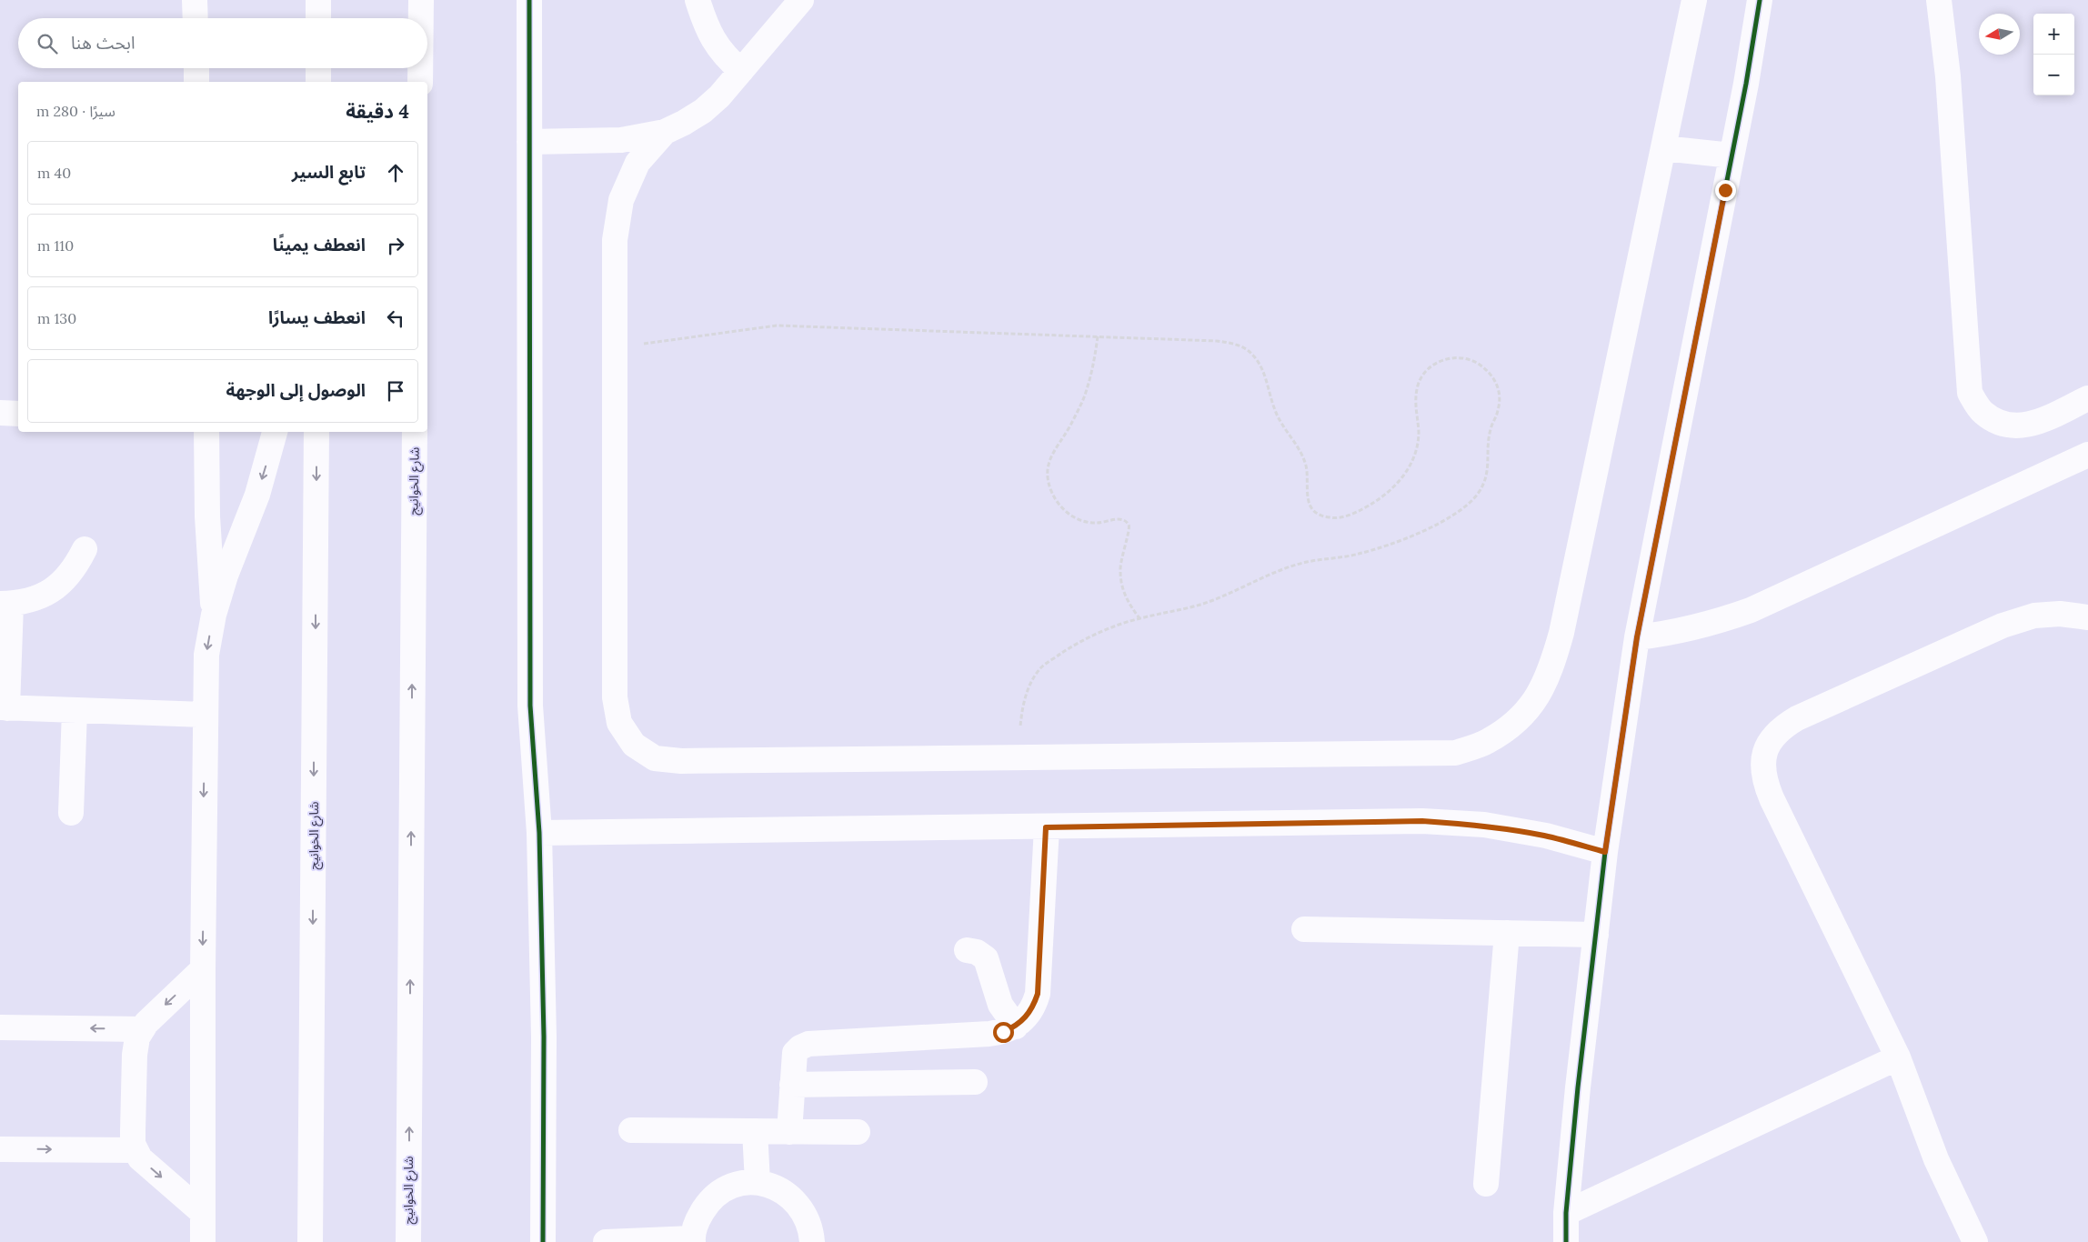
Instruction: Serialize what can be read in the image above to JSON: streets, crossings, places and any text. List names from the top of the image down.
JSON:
{
  "streets": {
    "main road": ["شارع الخوانيج"]
  },
  "north": "left",
  "page": {
    "map_buttons": ["+", "−"],
    "search": "ابحث هنا",
    "heading": ["4 دقيقة", "سيرًا · 280 m"],
    "list": [
      ["تابع السير", "40 m"],
      ["انعطف يمينًا", "110 m"],
      ["انعطف يسارًا", "130 m"],
      "الوصول إلى الوجهة"
    ]
  }
}
